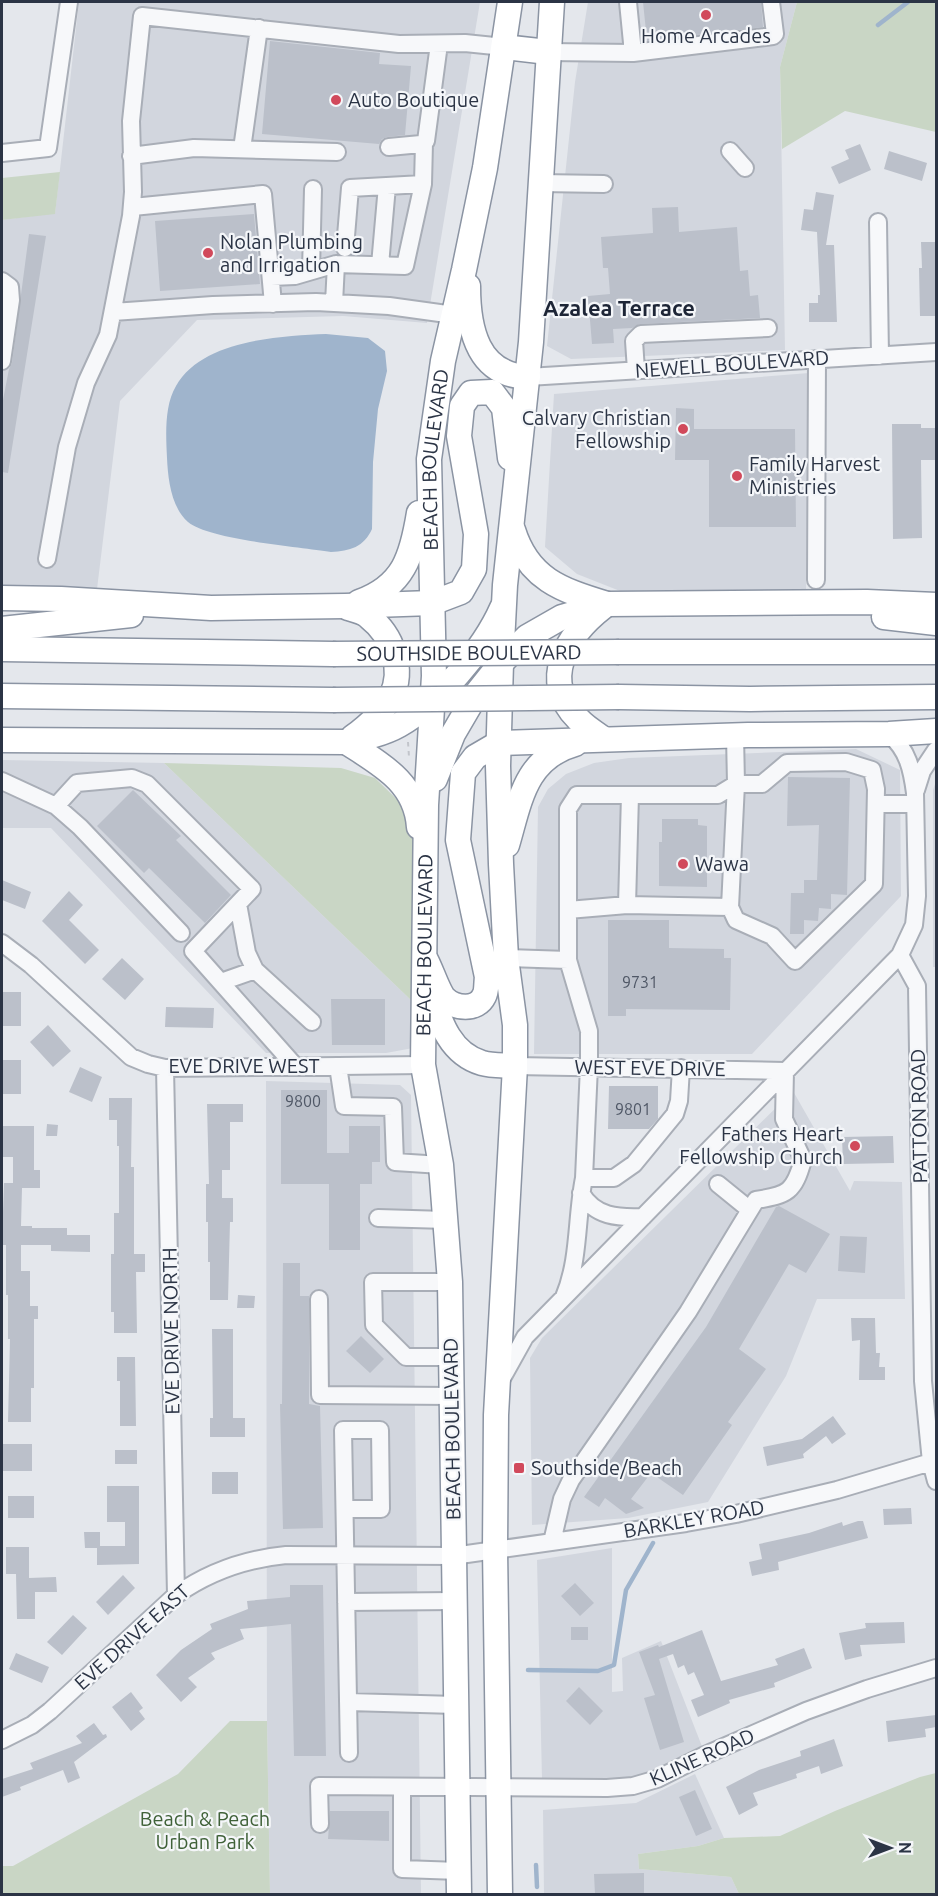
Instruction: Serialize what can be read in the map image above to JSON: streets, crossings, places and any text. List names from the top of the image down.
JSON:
{
  "streets": {
    "highway": ["BEACH BOULEVARD", "SOUTHSIDE BOULEVARD"],
    "street": [
      "NEWELL BOULEVARD",
      "EVE DRIVE WEST",
      "WEST EVE DRIVE",
      "PATTON ROAD",
      "EVE DRIVE NORTH",
      "BARKLEY ROAD",
      "EVE DRIVE EAST",
      "KLINE ROAD"
    ]
  },
  "crossings": [
    ["BEACH BOULEVARD", "EVE DRIVE WEST"],
    ["BEACH BOULEVARD", "BARKLEY ROAD"],
    ["BEACH BOULEVARD", "EVE DRIVE EAST"],
    ["BEACH BOULEVARD", "KLINE ROAD"],
    ["EVE DRIVE WEST", "EVE DRIVE NORTH"],
    ["PATTON ROAD", "BARKLEY ROAD"],
    ["EVE DRIVE NORTH", "EVE DRIVE EAST"],
    ["BARKLEY ROAD", "EVE DRIVE EAST"]
  ],
  "districts": ["Azalea Terrace"],
  "parks": ["Beach & Peach Urban Park"],
  "places": {
    "other": [
      "Home Arcades",
      "Auto Boutique",
      "Nolan Plumbing and Irrigation",
      "Calvary Christian Fellowship",
      "Family Harvest Ministries",
      "Wawa",
      "Fathers Heart Fellowship Church"
    ],
    "transit": ["Southside/Beach"]
  },
  "house_numbers": ["9731", "9800", "9801"],
  "north": "right"
}
